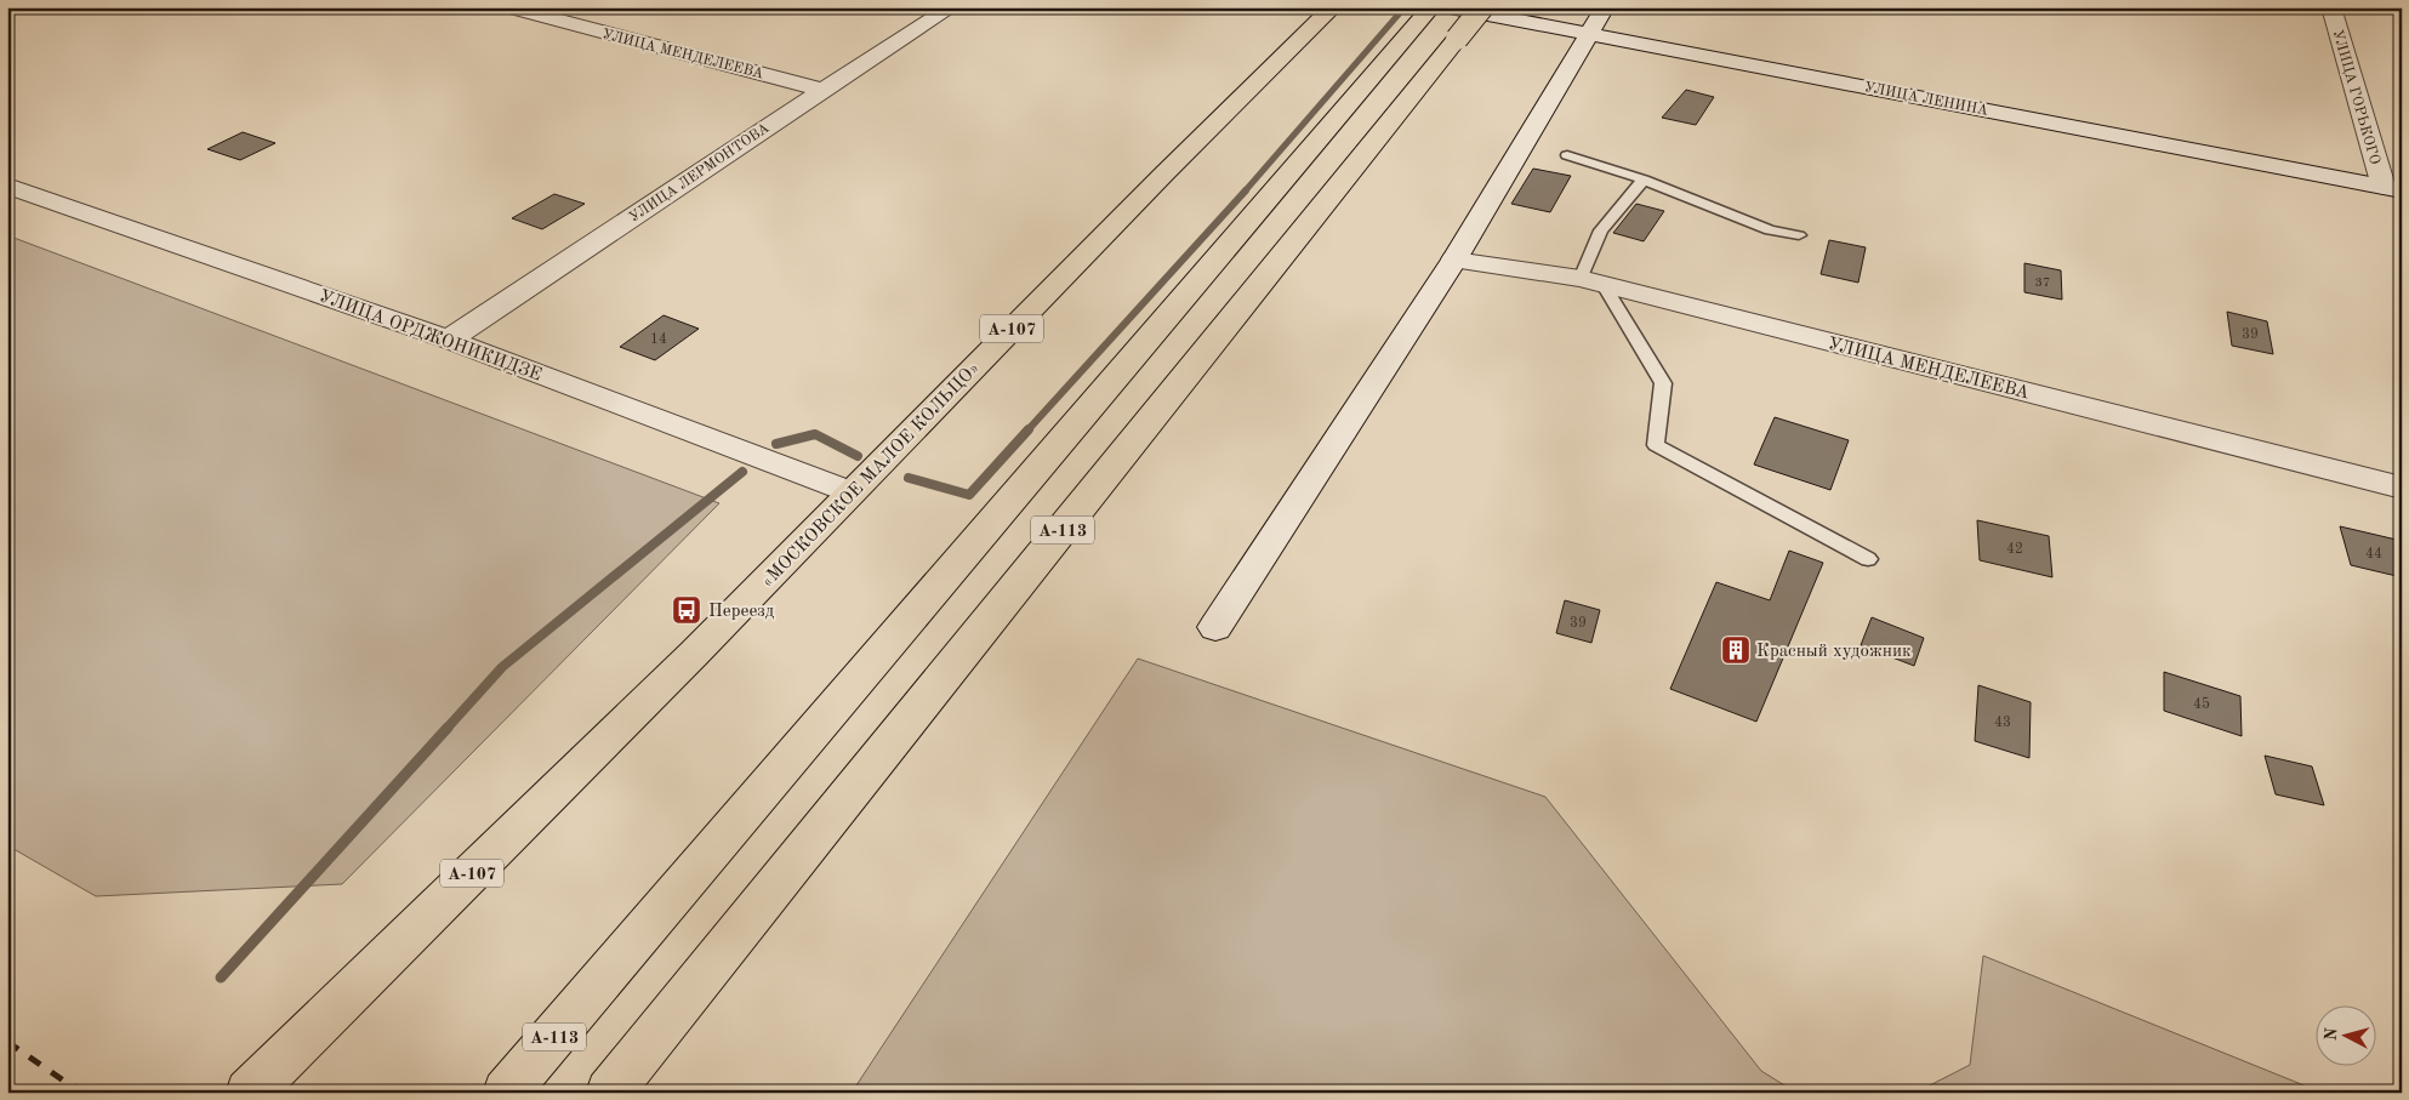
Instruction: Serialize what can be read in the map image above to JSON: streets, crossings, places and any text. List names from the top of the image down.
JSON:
{
  "streets": {
    "highway": ["А-107", "«МОСКОВСКОЕ МАЛОЕ КОЛЬЦО»", "А-113"],
    "street": [
      "УЛИЦА МЕНДЕЛЕЕВА",
      "УЛИЦА ГОРЬКОГО",
      "УЛИЦА ЛЕНИНА",
      "УЛИЦА ЛЕРМОНТОВА",
      "УЛИЦА ОРДЖОНИКИДЗЕ"
    ]
  },
  "crossings": [
    ["УЛИЦА МЕНДЕЛЕЕВА", "УЛИЦА ЛЕРМОНТОВА"],
    ["УЛИЦА ГОРЬКОГО", "УЛИЦА ЛЕНИНА"],
    ["УЛИЦА ЛЕРМОНТОВА", "УЛИЦА ОРДЖОНИКИДЗЕ"],
    ["УЛИЦА ОРДЖОНИКИДЗЕ", "«МОСКОВСКОЕ МАЛОЕ КОЛЬЦО»"]
  ],
  "places": {
    "bus stop": ["Переезд"],
    "building": ["Красный художник"]
  },
  "house_numbers": [
    "37",
    "39",
    "14",
    "42",
    "44",
    "39",
    "45",
    "43"
  ],
  "north": "left"
}
